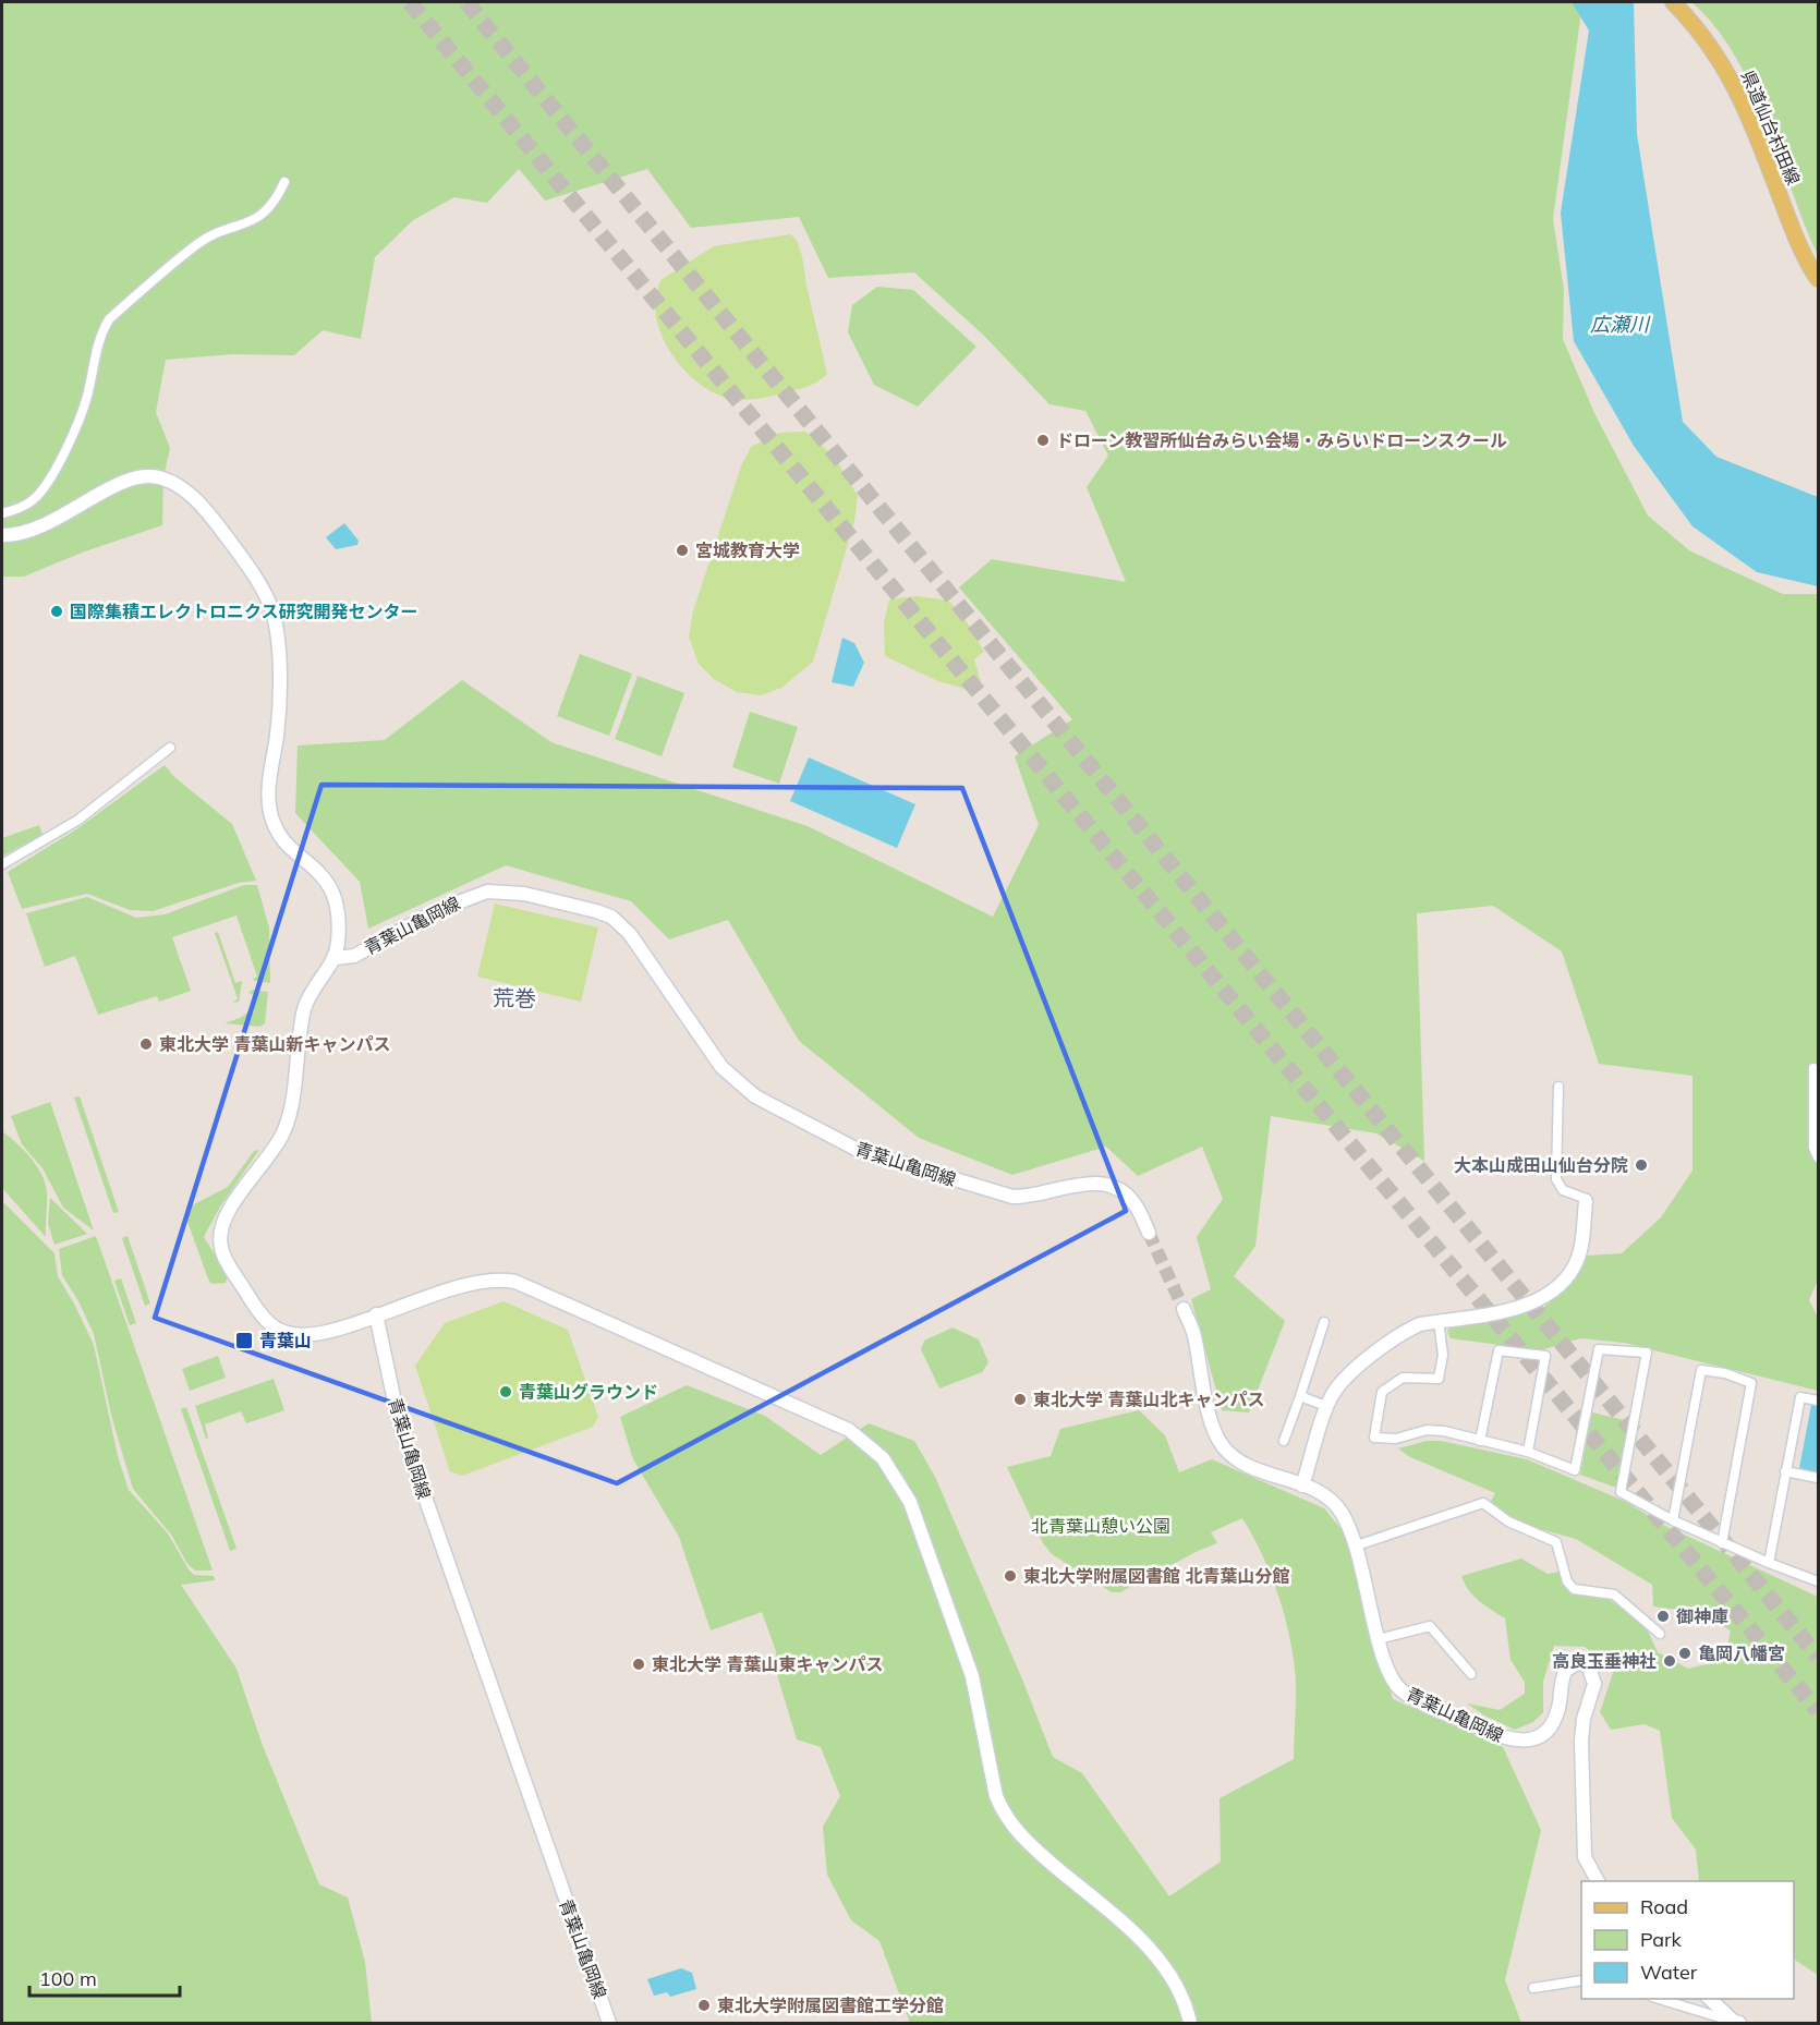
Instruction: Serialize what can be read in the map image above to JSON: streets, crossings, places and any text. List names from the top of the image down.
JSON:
{
  "streets": {
    "main road": ["県道仙台村田線"],
    "street": ["青葉山亀岡線"]
  },
  "districts": ["荒巻"],
  "water": ["広瀬川"],
  "parks": ["北青葉山憩い公園"],
  "places": {
    "other": [
      "ドローン教習所仙台みらい会場・みらいドローンスクール",
      "宮城教育大学",
      "国際集積エレクトロニクス研究開発センター",
      "東北大学 青葉山新キャンパス",
      "大本山成田山仙台分院",
      "青葉山グラウンド",
      "東北大学 青葉山北キャンパス",
      "東北大学附属図書館 北青葉山分館",
      "御神庫",
      "亀岡八幡宮",
      "高良玉垂神社",
      "東北大学 青葉山東キャンパス",
      "東北大学附属図書館工学分館"
    ],
    "transit": ["青葉山"]
  },
  "legend": ["Road", "Park", "Water"],
  "scale_bar": "100 m"
}
